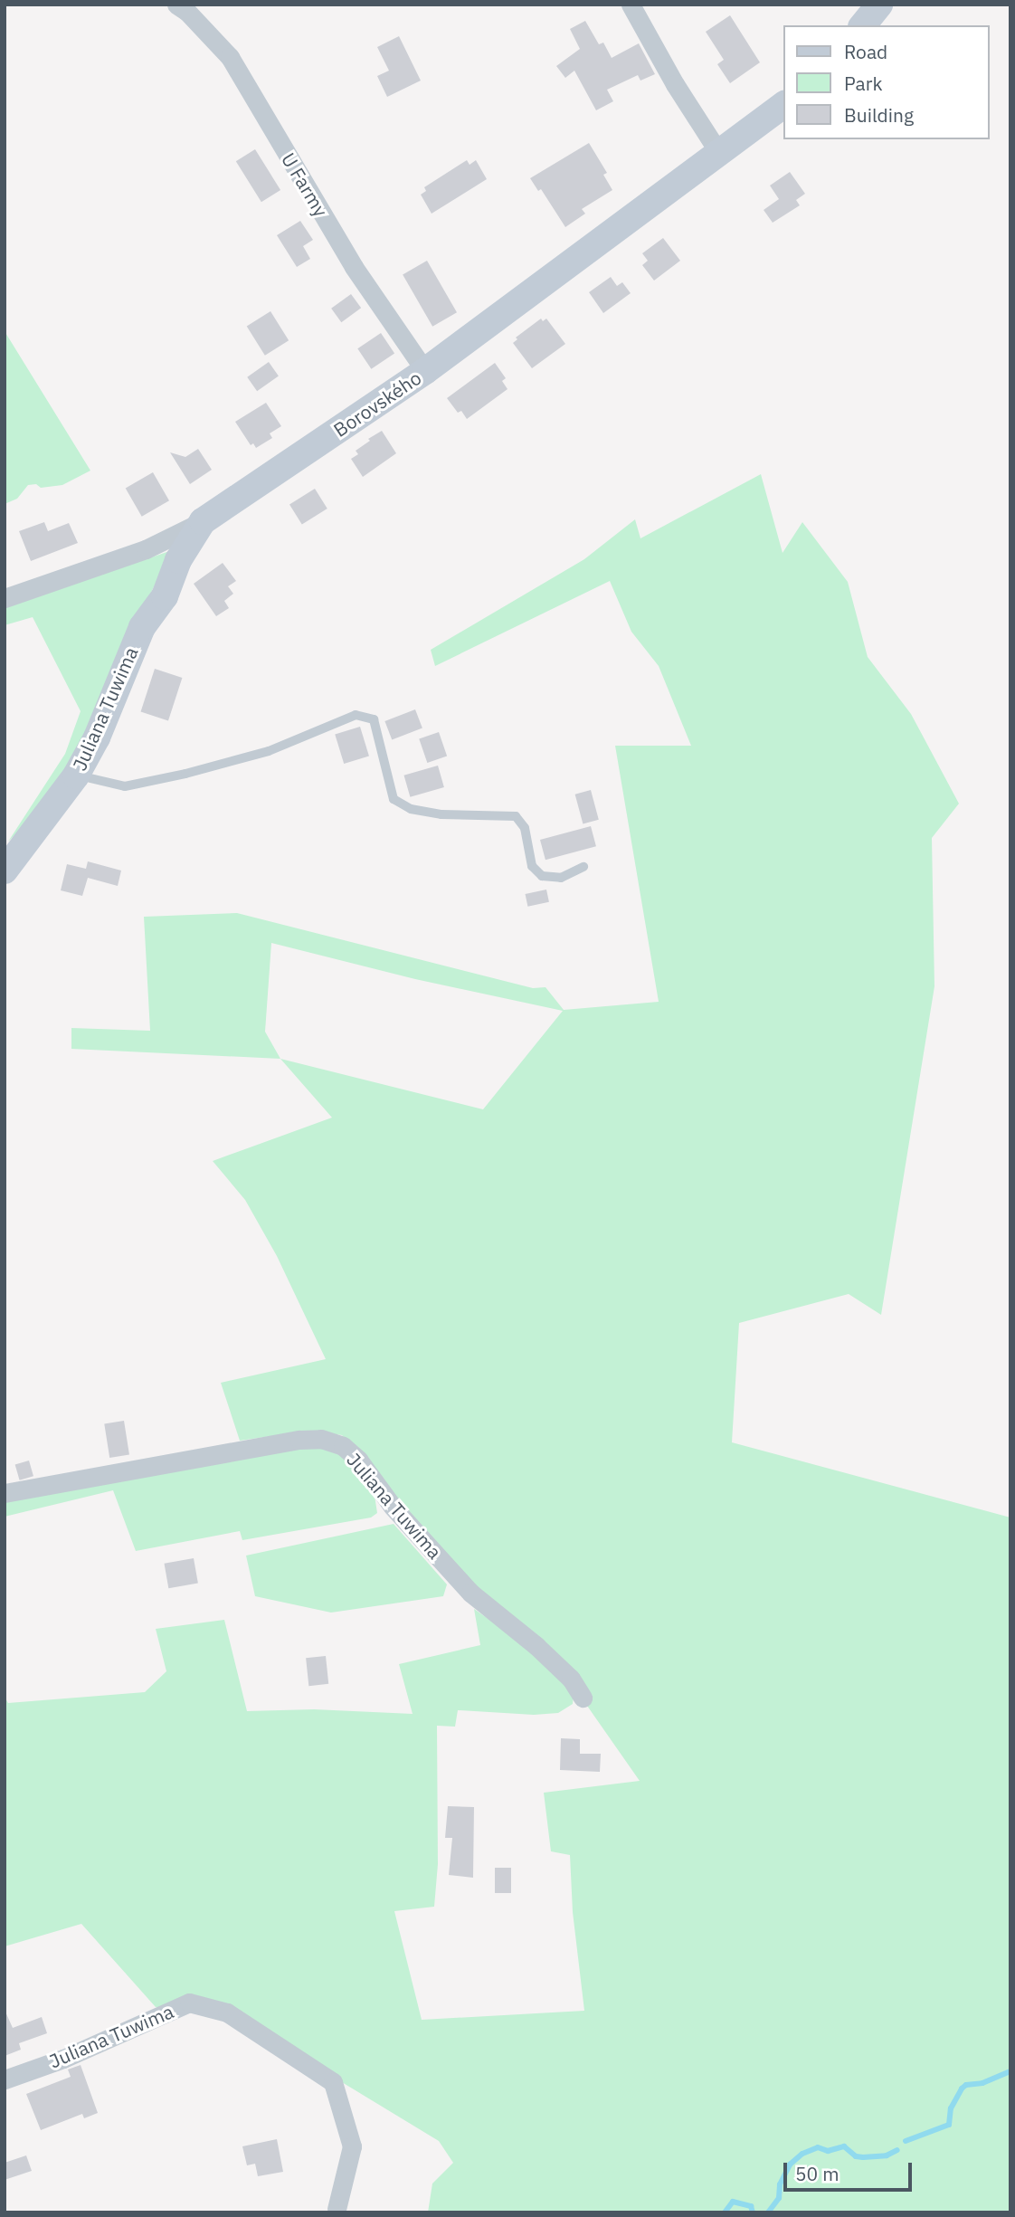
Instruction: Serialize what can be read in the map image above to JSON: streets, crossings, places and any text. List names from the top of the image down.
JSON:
{
  "streets": {
    "main road": ["Borovského", "Juliana Tuwima"],
    "street": ["U Farmy"]
  },
  "crossings": [
    ["U Farmy", "Borovského"],
    ["Borovského", "Juliana Tuwima"]
  ],
  "legend": ["Road", "Park", "Building"],
  "scale_bar": "50 m"
}
